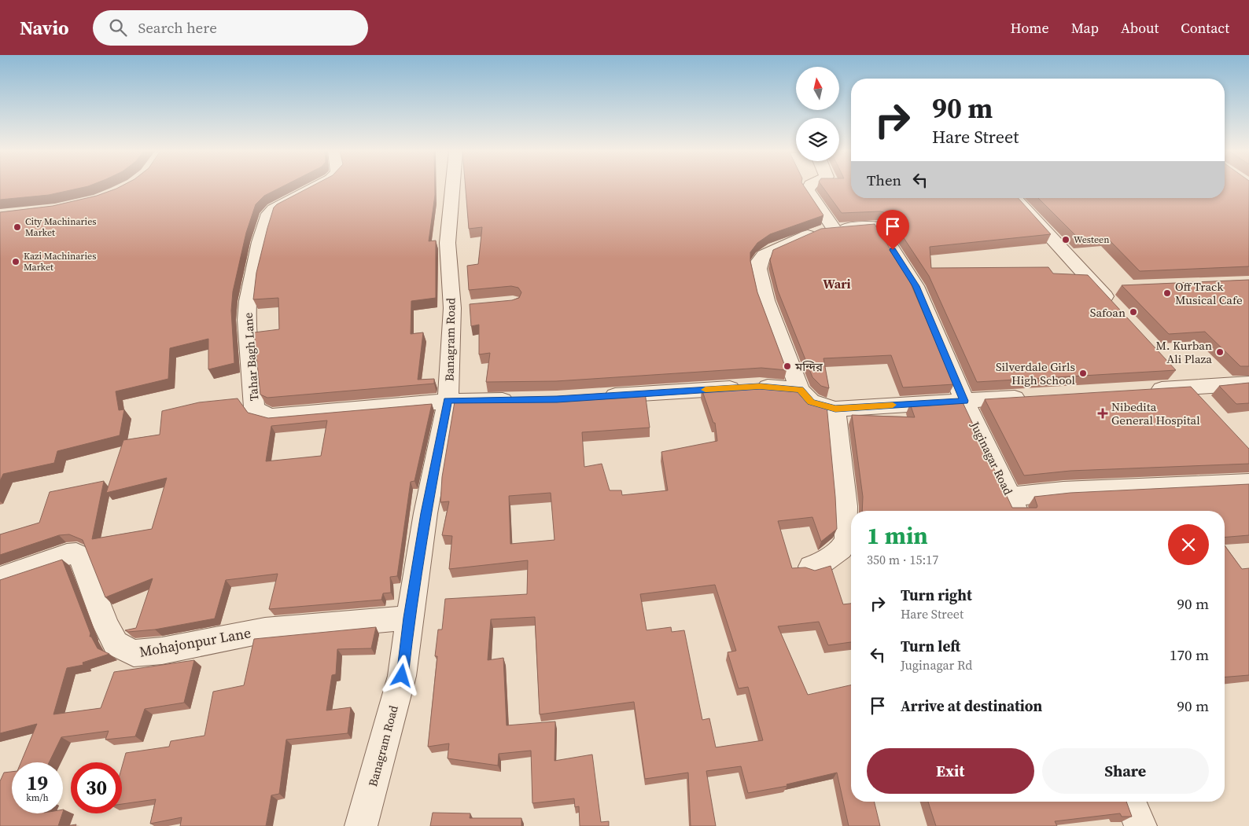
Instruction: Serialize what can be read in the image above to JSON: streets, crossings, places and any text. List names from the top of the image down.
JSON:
{
  "streets": {
    "street": [
      "Banagram Road",
      "Tahar Bagh Lane",
      "Juginagar Road",
      "Mohajonpur Lane"
    ]
  },
  "crossings": [
    ["Banagram Road", "Tahar Bagh Lane"],
    ["Banagram Road", "Mohajonpur Lane"]
  ],
  "districts": ["Wari"],
  "places": {
    "other": [
      "City Machinaries Market",
      "Westeen",
      "Kazi Machinaries Market",
      "Off Track Musical Cafe",
      "Safoan",
      "M. Kurban Ali Plaza",
      "মন্দির",
      "Silverdale Girls High School"
    ],
    "health": ["Nibedita General Hospital"]
  },
  "north": "top",
  "page": {
    "header": "Navio",
    "search": "Search here",
    "nav": [
      "Home",
      "Map",
      "About",
      "Contact"
    ],
    "turn": ["90 m", "Hare Street"],
    "then": "Then",
    "heading": ["1 min", "350 m · 15:17"],
    "list": [
      {
        "name": "Turn right",
        "note": "Hare Street",
        "value": "90 m"
      },
      {
        "name": "Turn left",
        "note": "Juginagar Rd",
        "value": "170 m"
      },
      {
        "name": "Arrive at destination",
        "value": "90 m"
      }
    ],
    "buttons": ["Exit", "Share"],
    "speed": "19 km/h",
    "limit": "30"
  }
}
